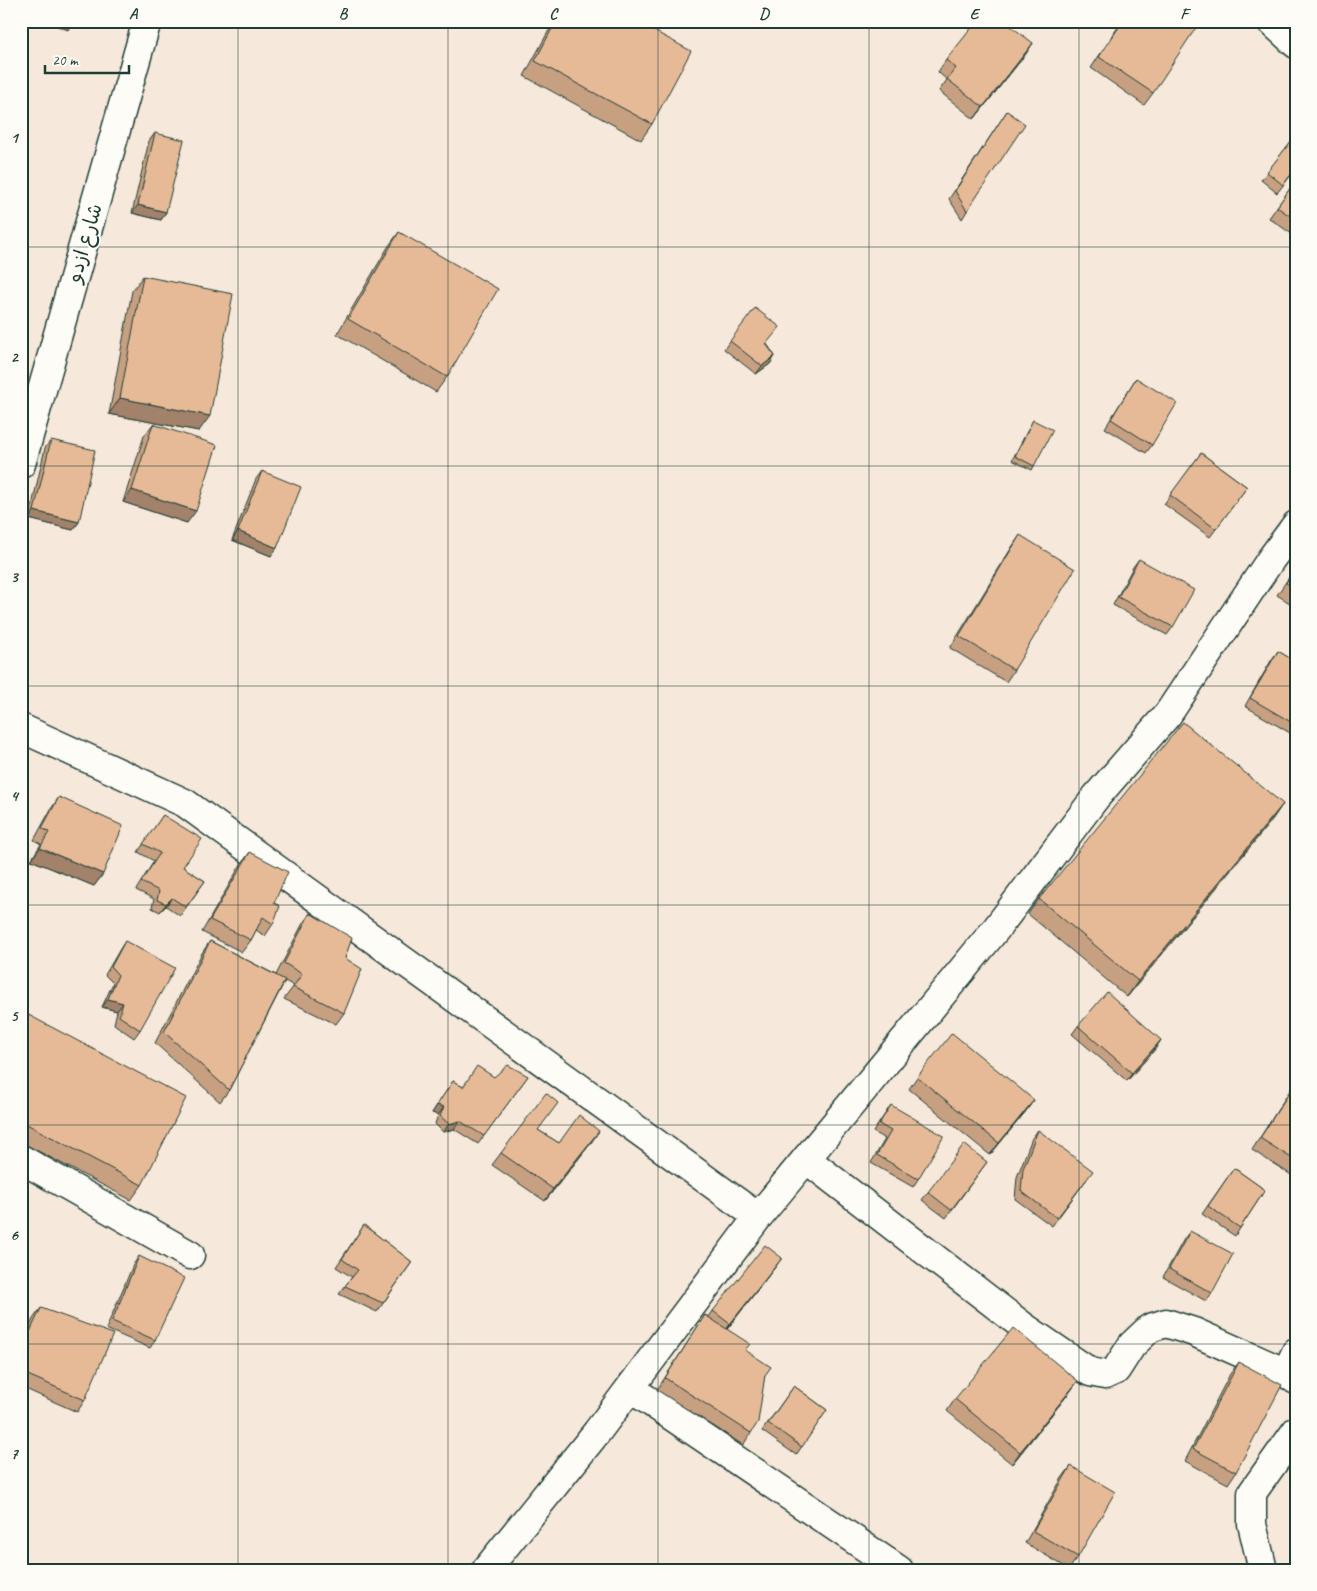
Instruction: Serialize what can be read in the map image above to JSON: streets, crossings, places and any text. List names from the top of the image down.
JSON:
{
  "streets": {
    "street": ["شارع ازدو"]
  },
  "scale_bar": "20 m",
  "grid": {
    "columns": [
      "A",
      "B",
      "C",
      "D",
      "E",
      "F"
    ],
    "rows": [
      "1",
      "2",
      "3",
      "4",
      "5",
      "6",
      "7"
    ]
  }
}
